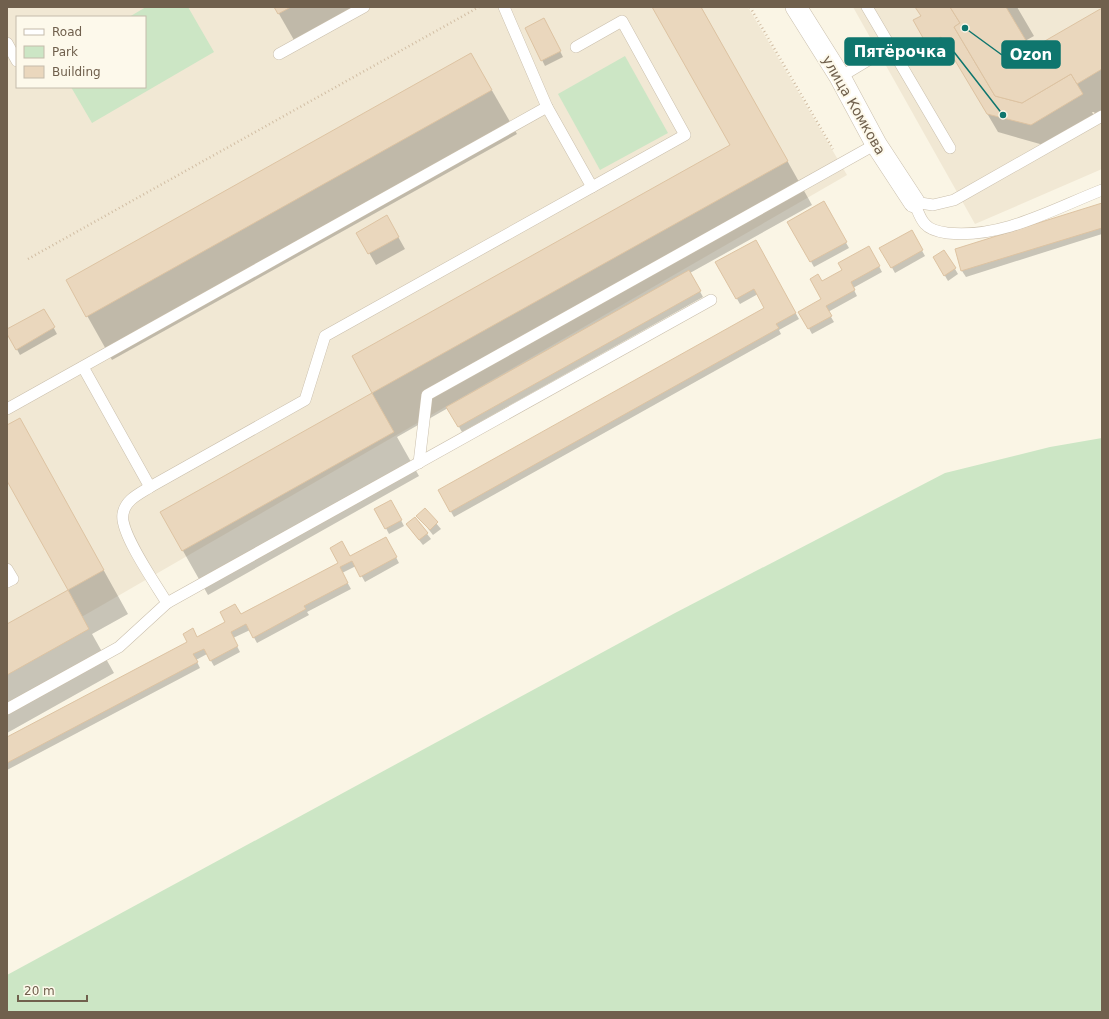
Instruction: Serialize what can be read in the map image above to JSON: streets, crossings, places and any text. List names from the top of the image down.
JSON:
{
  "streets": {
    "street": ["улица Комкова"]
  },
  "places": ["Ozon", "Пятёрочка"],
  "legend": ["Road", "Park", "Building"],
  "scale_bar": "20 m"
}
